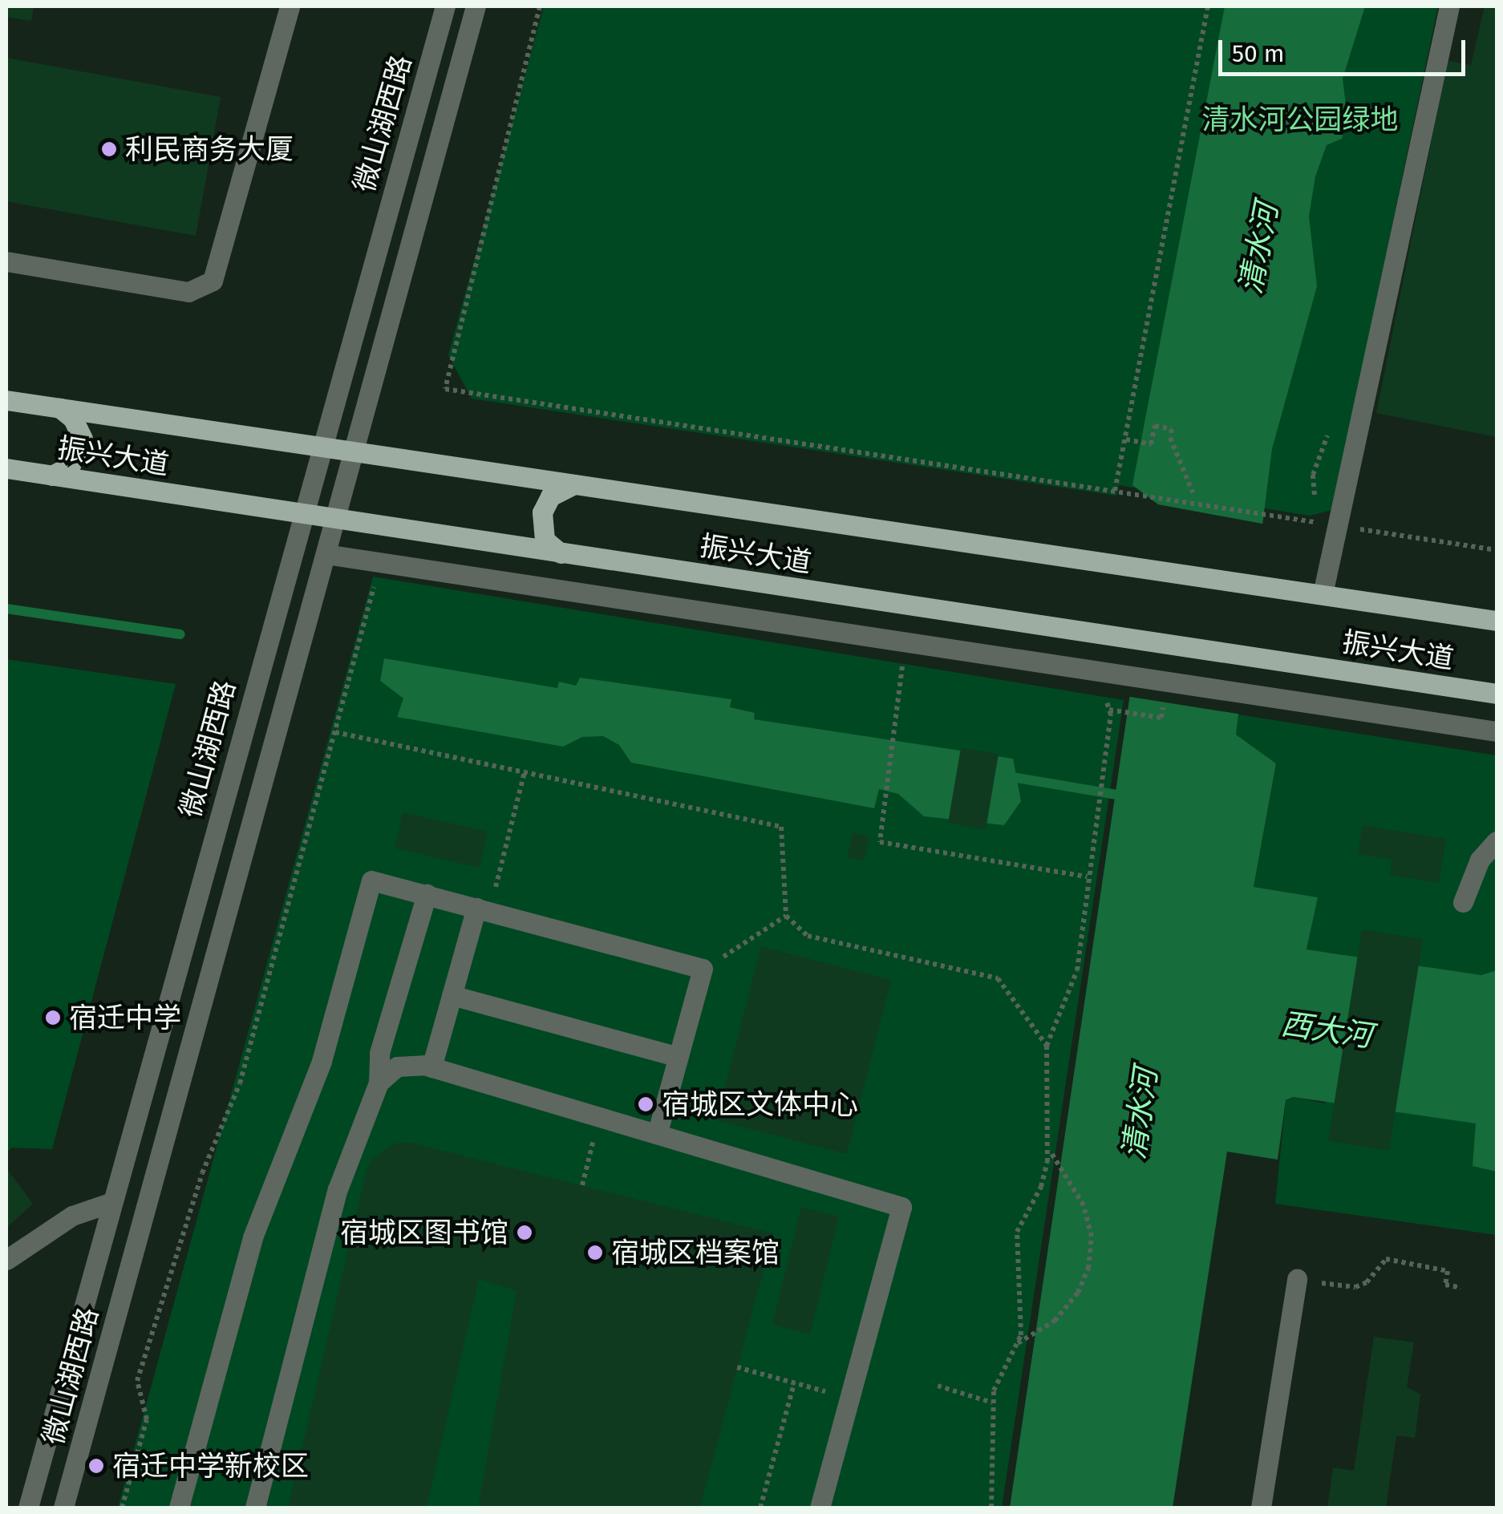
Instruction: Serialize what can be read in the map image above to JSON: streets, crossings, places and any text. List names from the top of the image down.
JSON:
{
  "streets": {
    "main road": ["振兴大道"],
    "street": ["微山湖西路"]
  },
  "crossings": [
    ["微山湖西路", "振兴大道"]
  ],
  "water": ["清水河", "西大河"],
  "parks": ["清水河公园绿地"],
  "places": [
    "利民商务大厦",
    "宿迁中学",
    "宿城区文体中心",
    "宿城区图书馆",
    "宿城区档案馆",
    "宿迁中学新校区"
  ],
  "scale_bar": "50 m"
}
